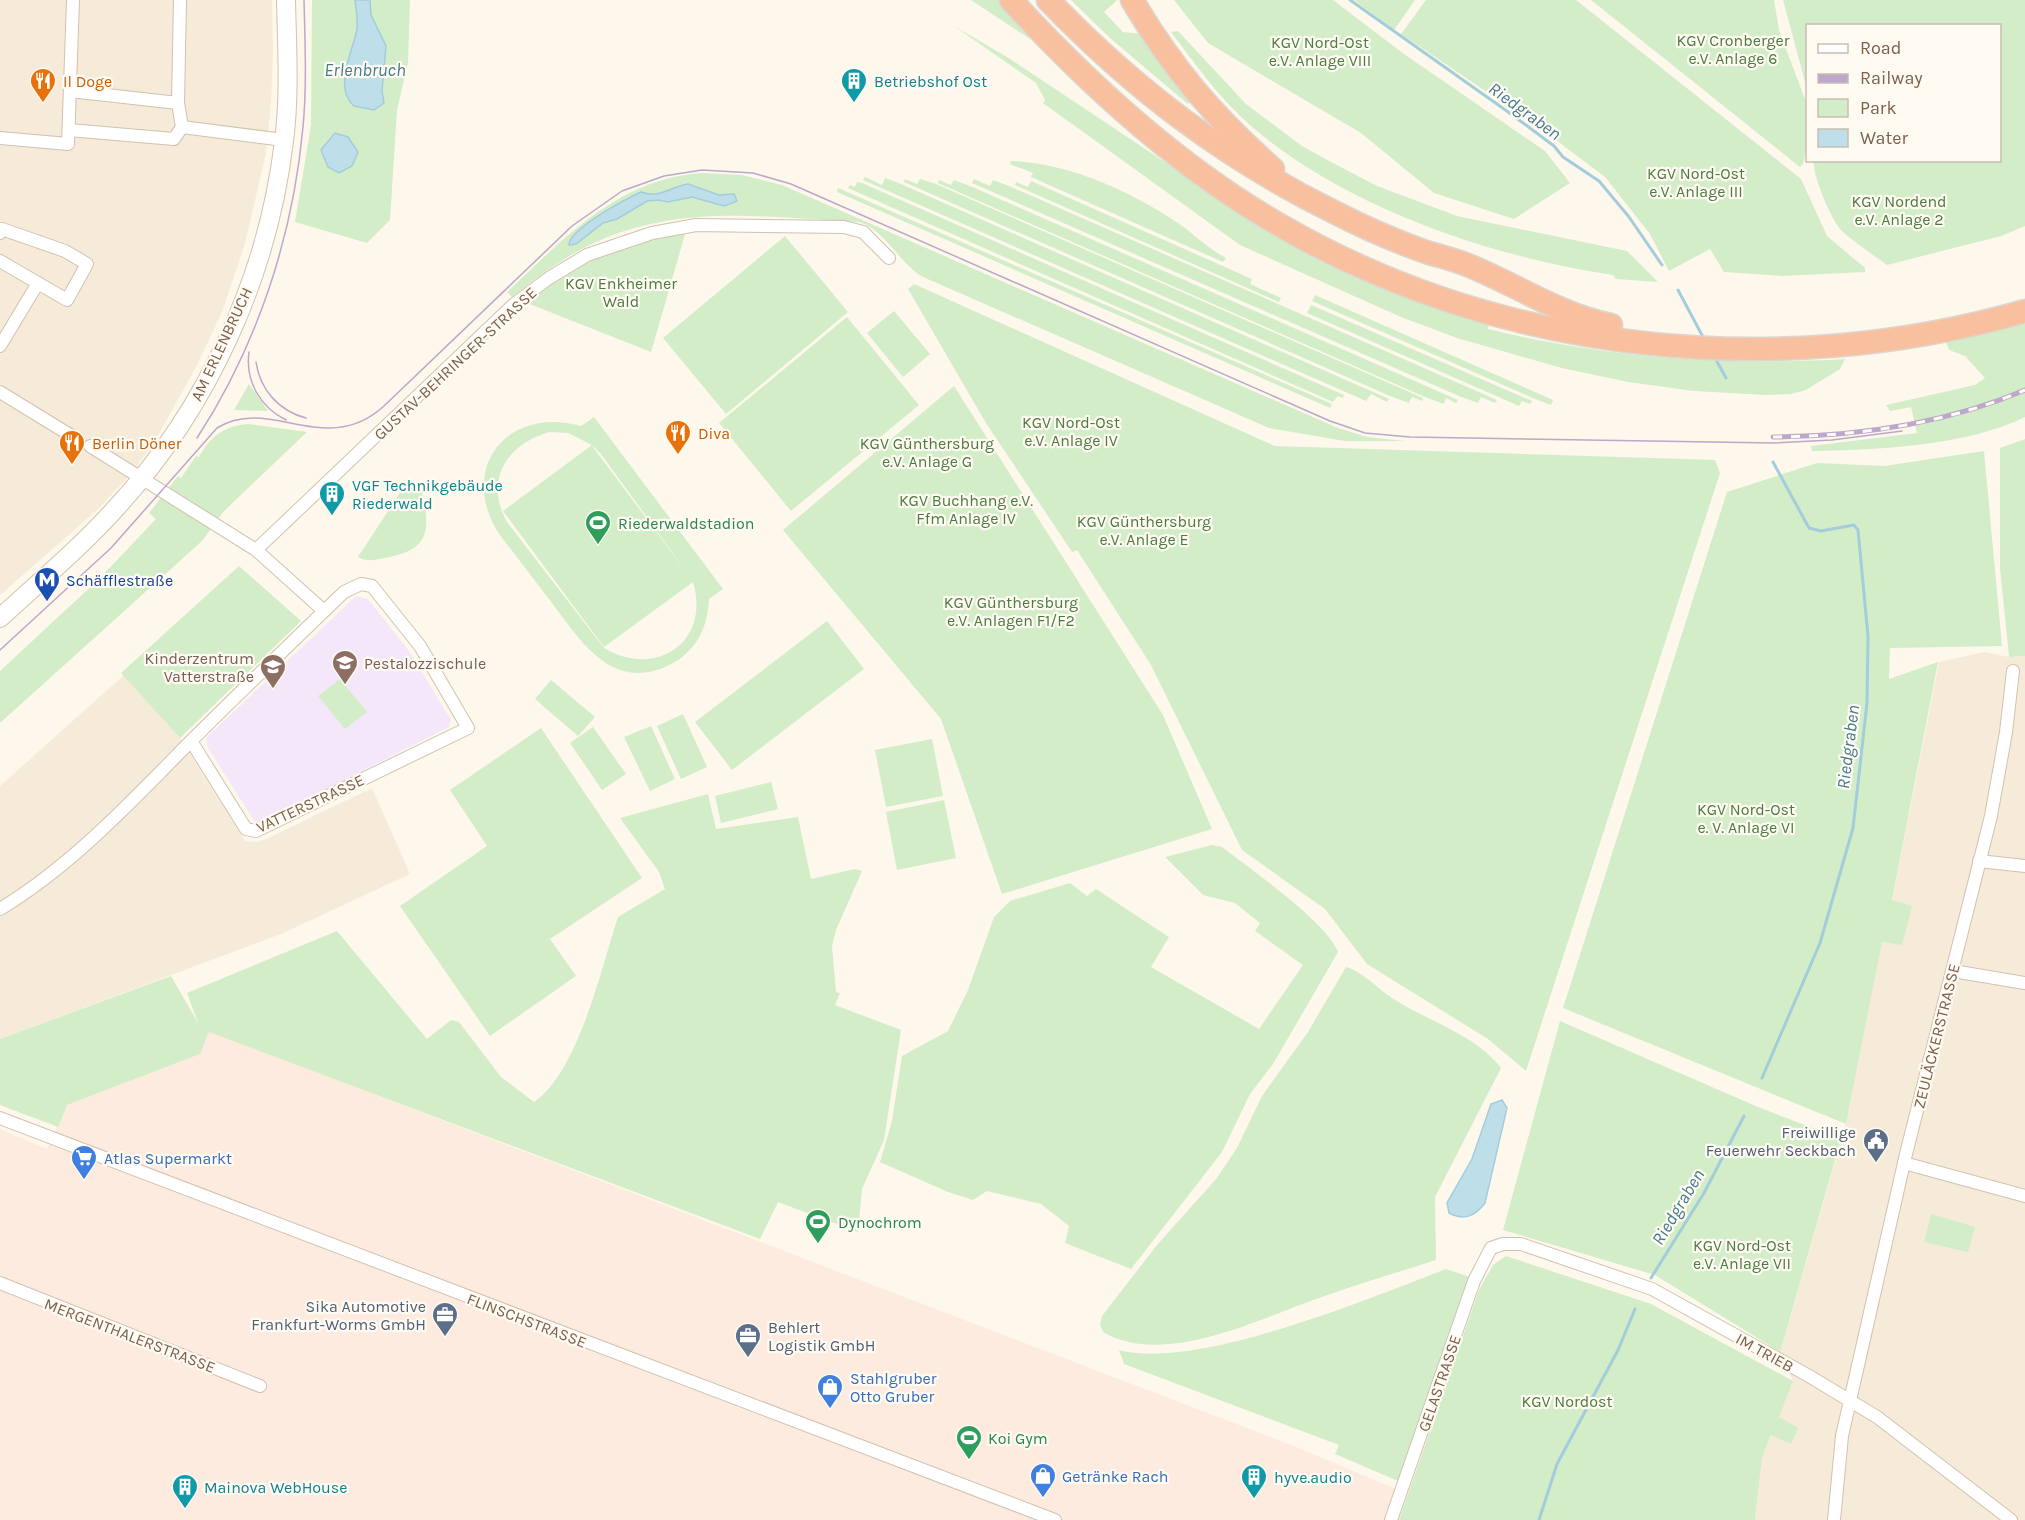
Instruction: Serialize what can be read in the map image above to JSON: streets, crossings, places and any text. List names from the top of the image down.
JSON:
{
  "streets": {
    "main road": ["AM ERLENBRUCH"],
    "street": [
      "GUSTAV-BEHRINGER-STRASSE",
      "VATTERSTRASSE",
      "ZEULÄCKERSTRASSE",
      "FLINSCHSTRASSE",
      "MERGENTHALERSTRASSE",
      "IM TRIEB",
      "GELASTRASSE"
    ]
  },
  "crossings": [
    ["ZEULÄCKERSTRASSE", "IM TRIEB"],
    ["IM TRIEB", "GELASTRASSE"]
  ],
  "water": ["Erlenbruch", "Riedgraben"],
  "parks": [
    "KGV Cronberger e.V. Anlage 6",
    "KGV Nord-Ost e.V. Anlage VIII",
    "KGV Nord-Ost e.V. Anlage III",
    "KGV Nordend e.V. Anlage 2",
    "KGV Enkheimer Wald",
    "KGV Nord-Ost e.V. Anlage IV",
    "KGV Günthersburg e.V. Anlage G",
    "KGV Buchhang e.V. Ffm Anlage IV",
    "KGV Günthersburg e.V. Anlage E",
    "KGV Günthersburg e.V. Anlagen F1/F2",
    "KGV Nord-Ost e. V. Anlage VI",
    "KGV Nord-Ost e.V. Anlage VII",
    "KGV Nordost"
  ],
  "places": {
    "restaurant": ["Il Doge", "Diva", "Berlin Döner"],
    "building": [
      "Betriebshof Ost",
      "VGF Technikgebäude Riederwald",
      "hyve.audio",
      "Mainova WebHouse"
    ],
    "sports": ["Riederwaldstadion", "Dynochrom", "Koi Gym"],
    "metro station": ["Schäfflestraße"],
    "school or university": ["Pestalozzischule", "Kinderzentrum Vatterstraße"],
    "public building": ["Freiwillige Feuerwehr Seckbach"],
    "supermarket": ["Atlas Supermarkt"],
    "office": ["Sika Automotive Frankfurt-Worms GmbH", "Behlert Logistik GmbH"],
    "shop": ["Stahlgruber Otto Gruber", "Getränke Rach"]
  },
  "legend": [
    "Road",
    "Railway",
    "Park",
    "Water"
  ]
}
